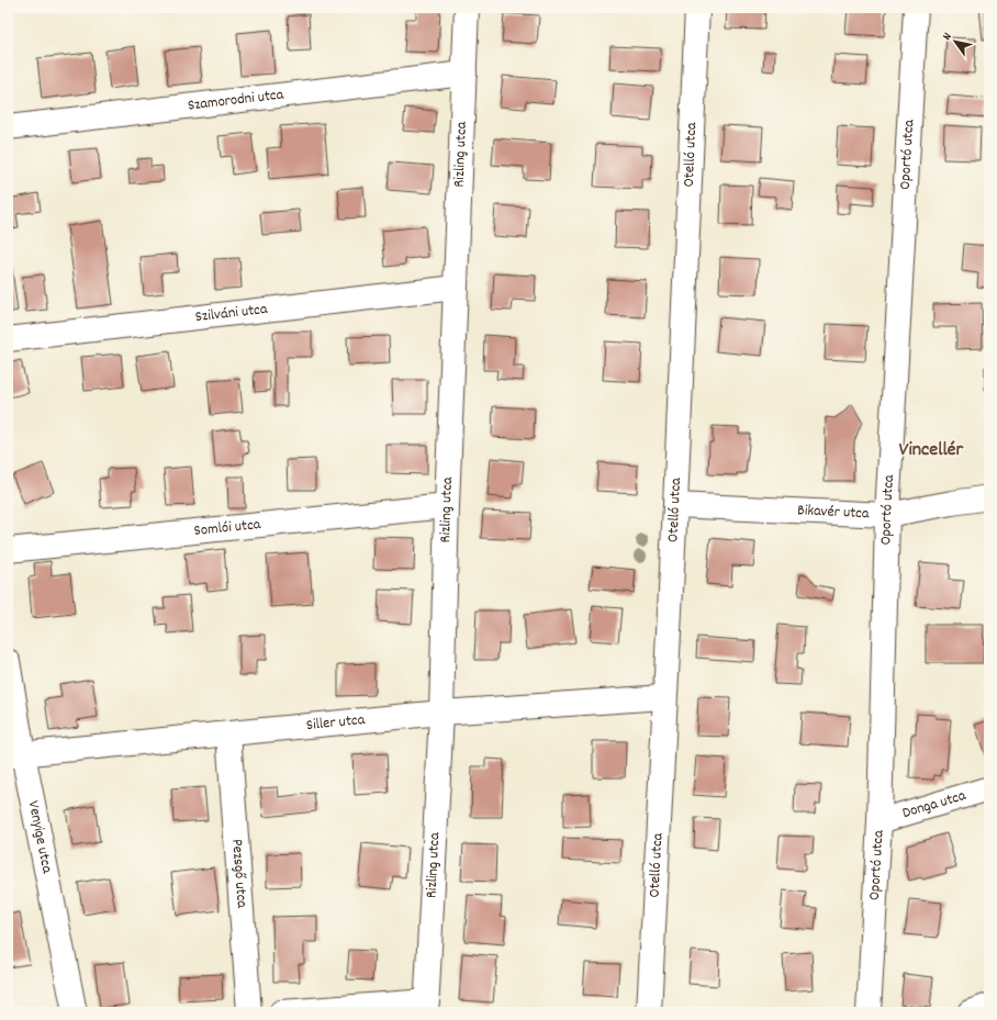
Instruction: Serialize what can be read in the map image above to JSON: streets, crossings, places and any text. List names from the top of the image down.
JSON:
{
  "streets": {
    "street": [
      "Szamorodni utca",
      "Rizling utca",
      "Otelló utca",
      "Oportó utca",
      "Szilváni utca",
      "Bikavér utca",
      "Somlói utca",
      "Siller utca",
      "Donga utca",
      "Venyige utca",
      "Pezsgő utca"
    ]
  },
  "crossings": [
    ["Szamorodni utca", "Rizling utca"],
    ["Rizling utca", "Szilváni utca"],
    ["Rizling utca", "Somlói utca"],
    ["Rizling utca", "Siller utca"],
    ["Otelló utca", "Bikavér utca"],
    ["Otelló utca", "Siller utca"],
    ["Oportó utca", "Bikavér utca"],
    ["Oportó utca", "Donga utca"],
    ["Siller utca", "Venyige utca"],
    ["Siller utca", "Pezsgő utca"]
  ],
  "districts": ["Vincellér"],
  "north": "top left"
}
